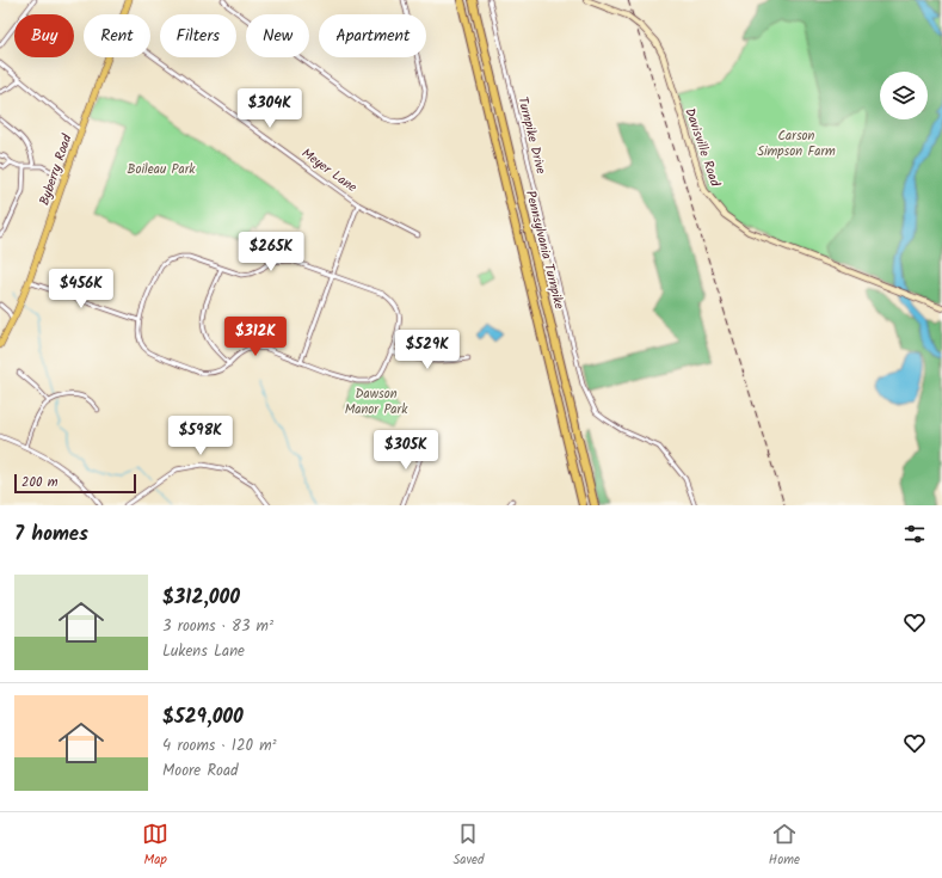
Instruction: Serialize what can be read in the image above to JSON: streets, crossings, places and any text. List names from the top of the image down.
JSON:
{
  "streets": {
    "highway": ["Pennsylvania Turnpike"],
    "main road": ["Byberry Road"],
    "street": ["Turnpike Drive", "Davisville Road", "Meyer Lane"]
  },
  "parks": ["Carson Simpson Farm", "Boileau Park", "Dawson Manor Park"],
  "scale_bar": "200 m",
  "page": {
    "chip": [
      "Buy",
      "Rent",
      "Filters",
      "New",
      "Apartment"
    ],
    "price": [
      "$304K",
      "$265K",
      "$456K",
      "$312K",
      "$529K",
      "$598K",
      "$305K"
    ],
    "scale": "200 m",
    "heading": "7 homes",
    "list": [
      {
        "name": "$312,000",
        "note": "3 rooms · 83 m² · Lukens Lane"
      },
      {
        "name": "$529,000",
        "note": "4 rooms · 120 m² · Moore Road"
      }
    ],
    "tabs": ["Map", "Saved", "Home"]
  }
}
